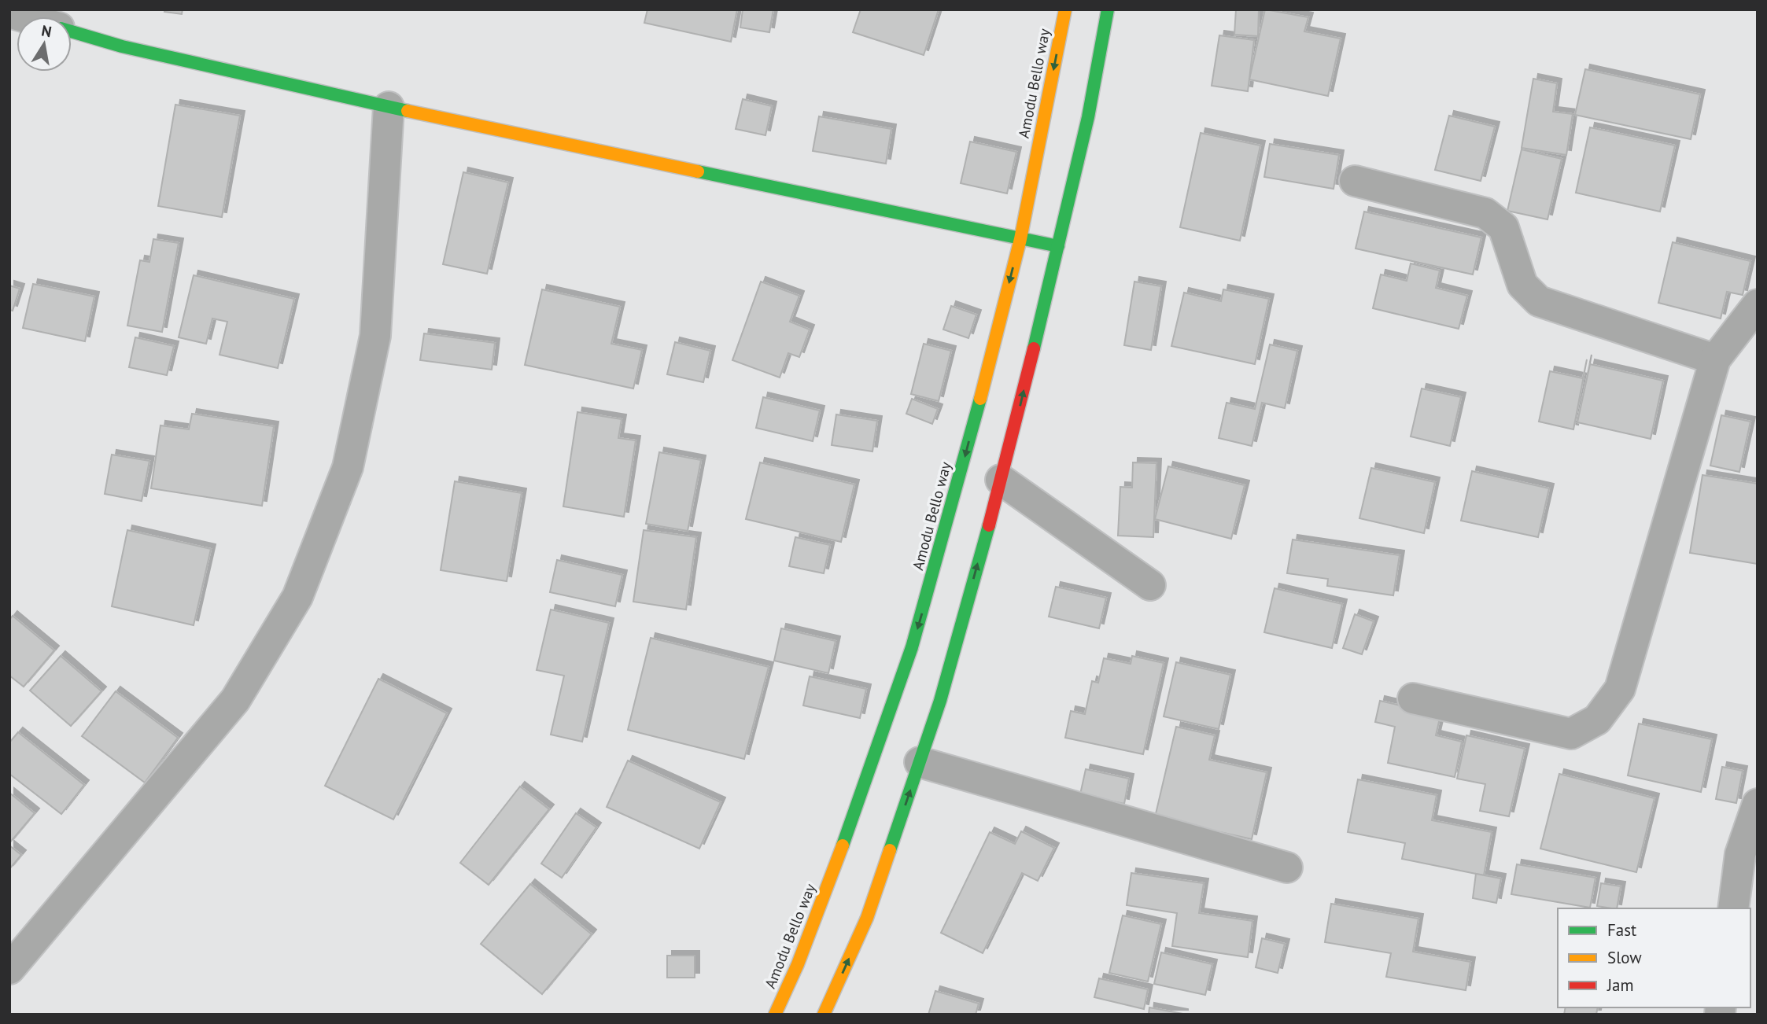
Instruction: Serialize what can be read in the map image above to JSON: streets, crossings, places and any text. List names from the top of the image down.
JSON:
{
  "streets": {
    "main road": ["Amodu Bello way"]
  },
  "legend": ["Fast", "Slow", "Jam"],
  "north": "top"
}
